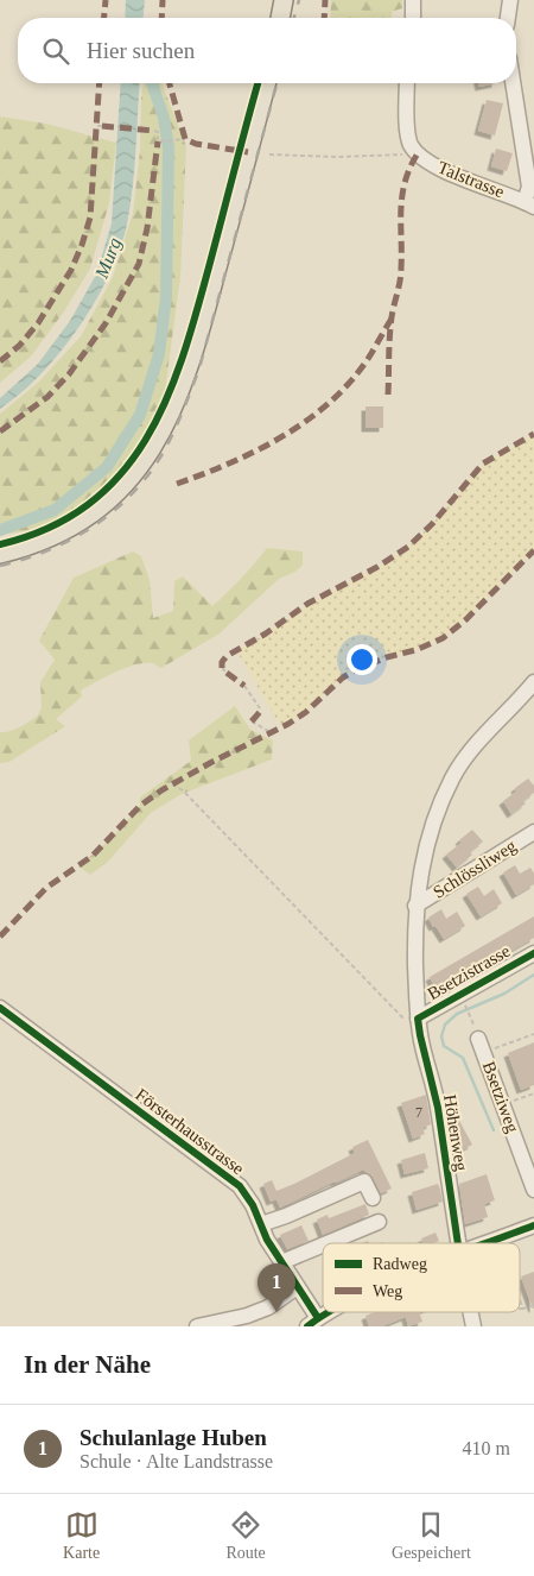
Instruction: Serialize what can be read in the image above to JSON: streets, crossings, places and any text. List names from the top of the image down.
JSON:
{
  "streets": {
    "street": [
      "Talstrasse",
      "Schlössliweg",
      "Bsetzistrasse",
      "Bsetziweg",
      "Försterhausstrasse",
      "Höhenweg"
    ]
  },
  "crossings": [
    ["Schlössliweg", "Höhenweg"],
    ["Bsetzistrasse", "Höhenweg"]
  ],
  "water": ["Murg"],
  "house_numbers": ["7"],
  "legend": ["Radweg", "Weg"],
  "page": {
    "search": "Hier suchen",
    "pins": "1",
    "heading": "In der Nähe",
    "list": [
      {
        "mark": "1",
        "name": "Schulanlage Huben",
        "note": "Schule · Alte Landstrasse",
        "value": "410 m"
      }
    ],
    "nav": ["Karte", "Route", "Gespeichert"]
  }
}
